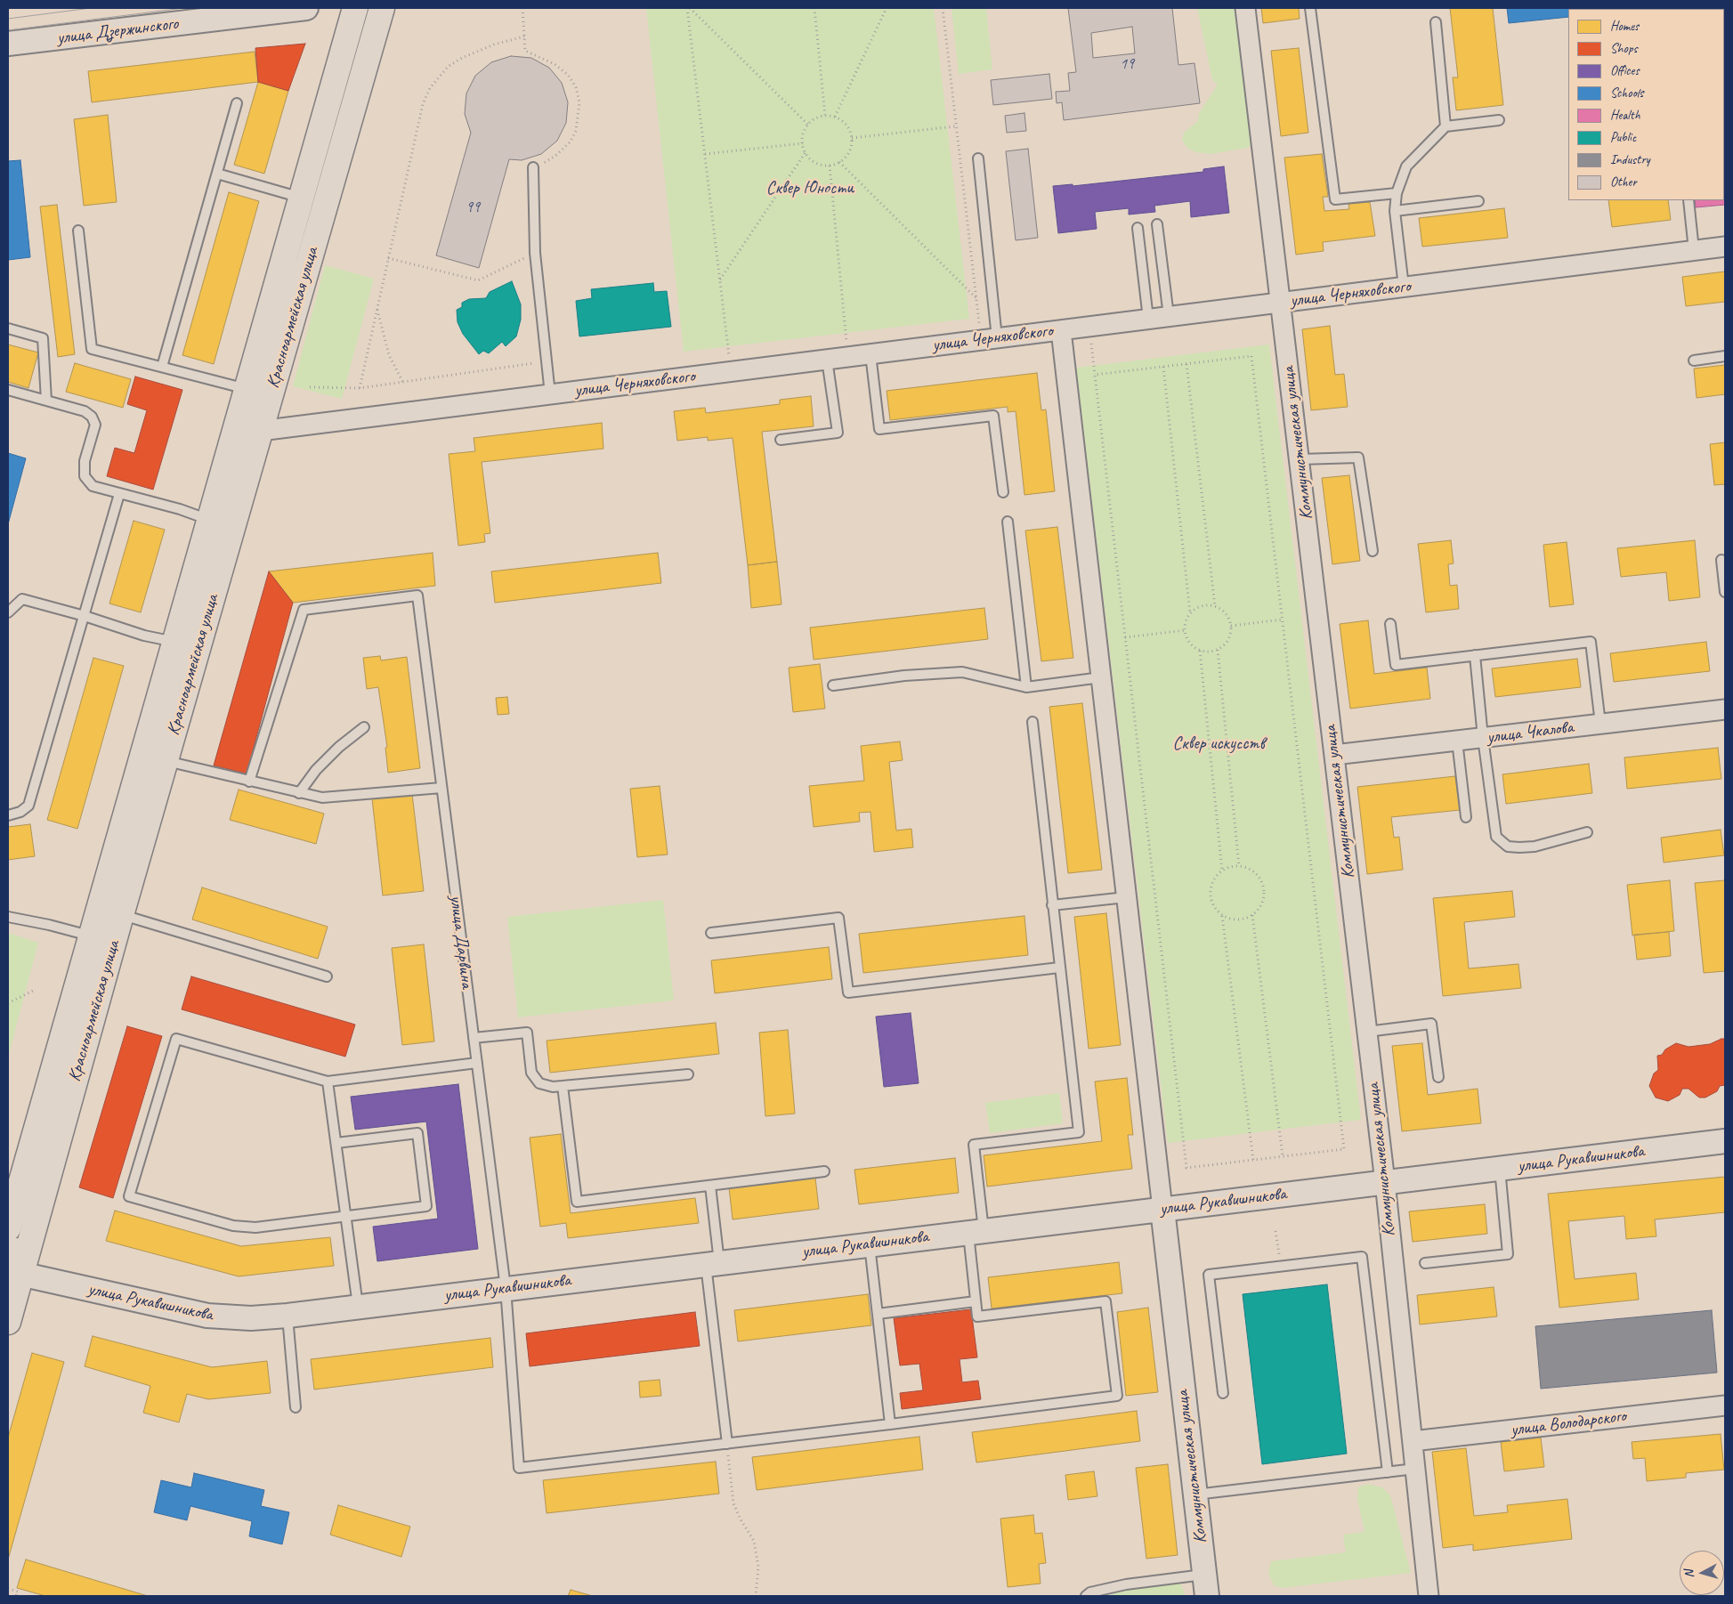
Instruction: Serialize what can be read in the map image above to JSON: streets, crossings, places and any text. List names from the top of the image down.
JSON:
{
  "streets": {
    "main road": ["Красноармейская улица"],
    "street": [
      "улица Дзержинского",
      "улица Черняховского",
      "Коммунистическая улица",
      "улица Чкалова",
      "улица Рукавишникова",
      "улица Володарского"
    ],
    "lane": ["улица Дарвина"]
  },
  "crossings": [
    ["улица Черняховского", "Красноармейская улица"],
    ["улица Черняховского", "Коммунистическая улица"],
    ["Красноармейская улица", "улица Рукавишникова"],
    ["Коммунистическая улица", "улица Чкалова"],
    ["Коммунистическая улица", "улица Рукавишникова"],
    ["Коммунистическая улица", "улица Володарского"],
    ["улица Дарвина", "улица Рукавишникова"]
  ],
  "parks": ["Сквер Юности", "Сквер искусств"],
  "house_numbers": ["19", "99"],
  "legend": [
    "Homes",
    "Shops",
    "Offices",
    "Schools",
    "Health",
    "Public",
    "Industry",
    "Other"
  ],
  "north": "left"
}
